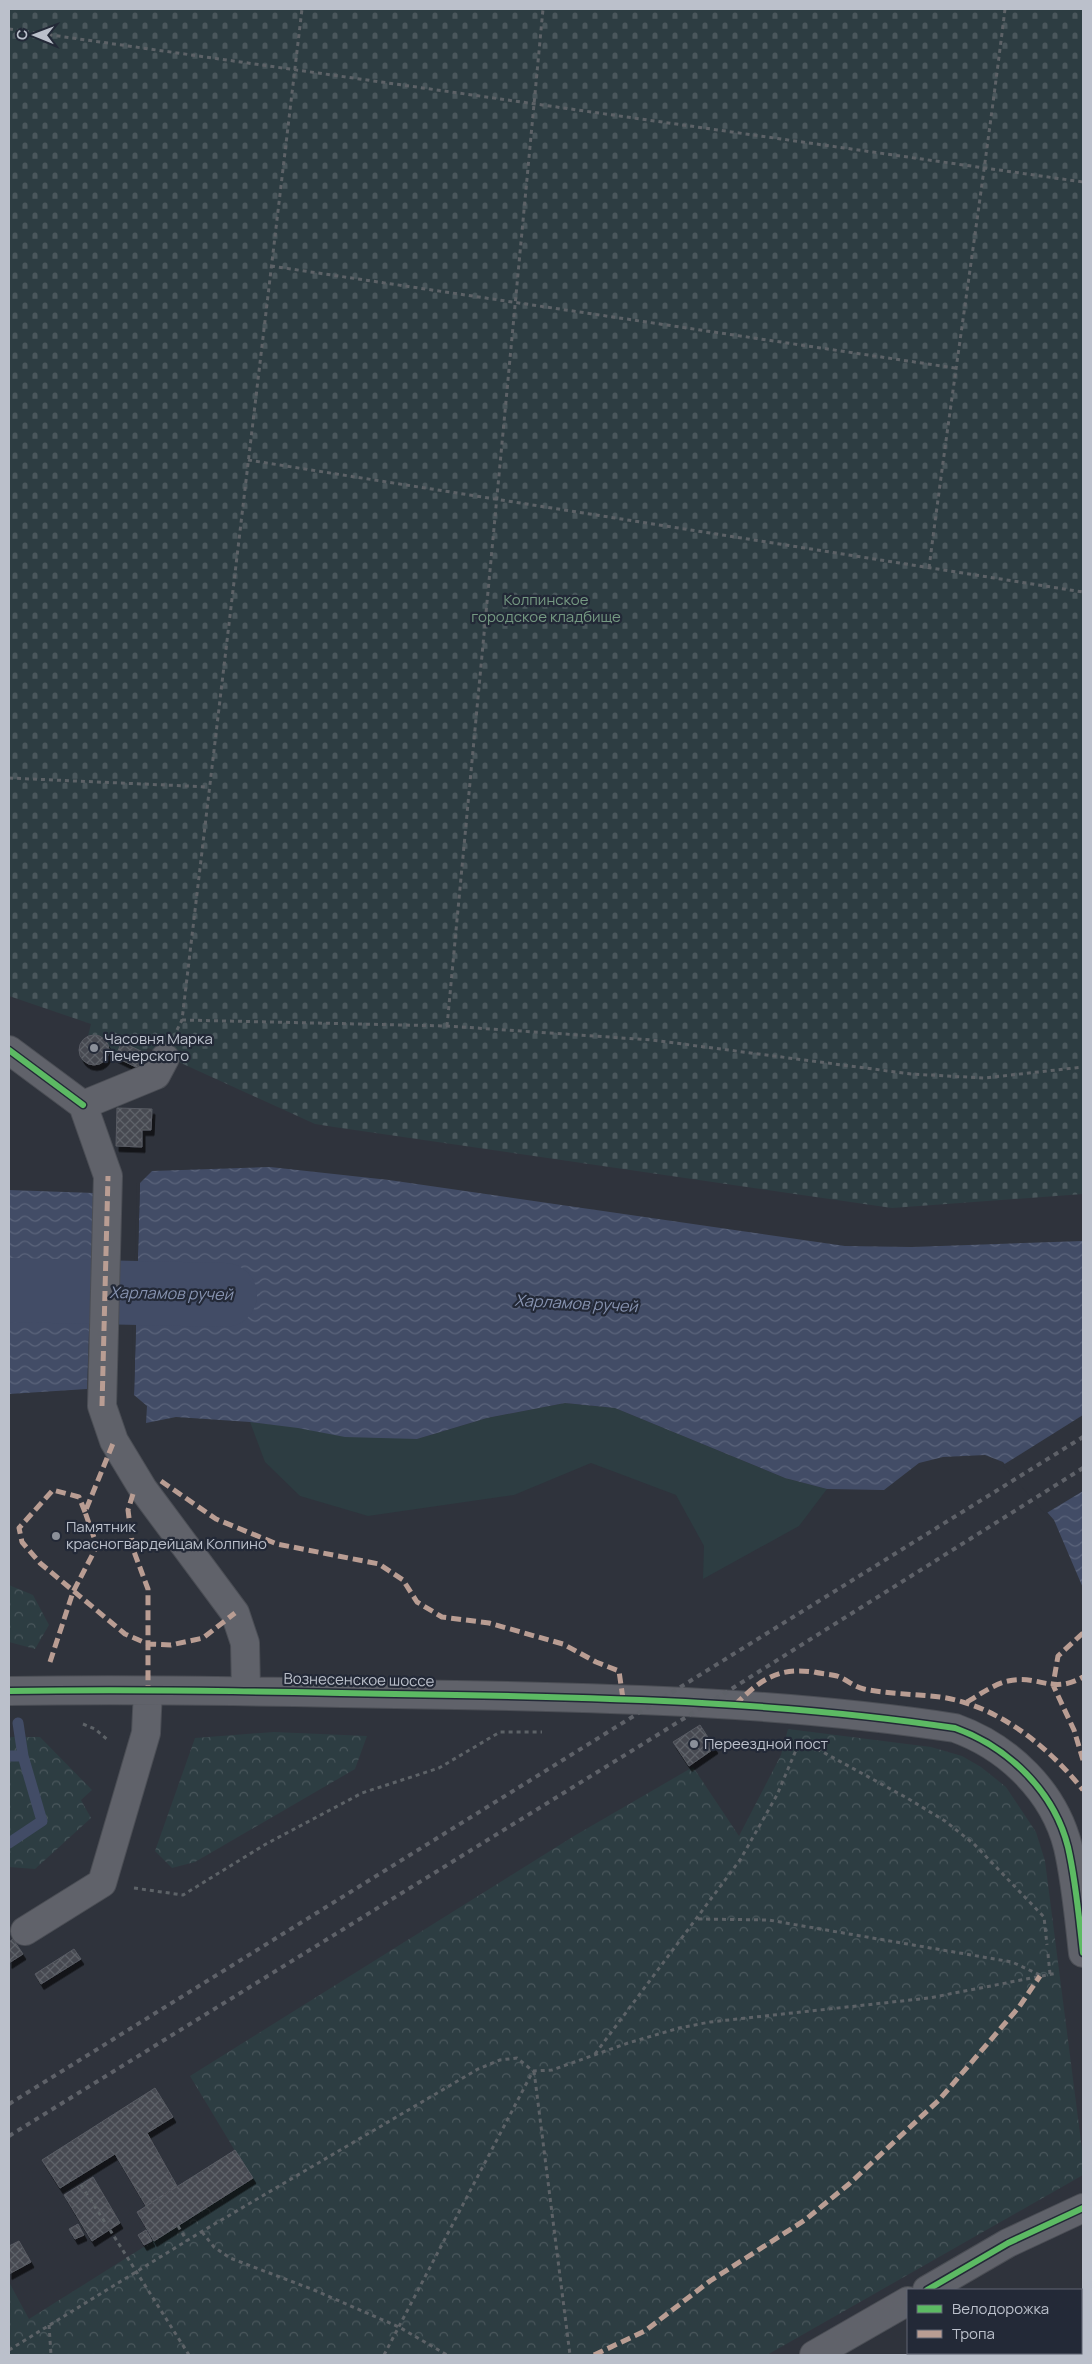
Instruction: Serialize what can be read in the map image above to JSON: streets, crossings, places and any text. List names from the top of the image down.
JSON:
{
  "streets": {
    "street": ["Вознесенское шоссе"]
  },
  "water": ["Харламов ручей"],
  "parks": ["Колпинское городское кладбище"],
  "places": ["Часовня Марка Печерского", "Памятник красногвардейцам Колпино", "Переездной пост"],
  "legend": ["Велодорожка", "Тропа"],
  "north": "left"
}
